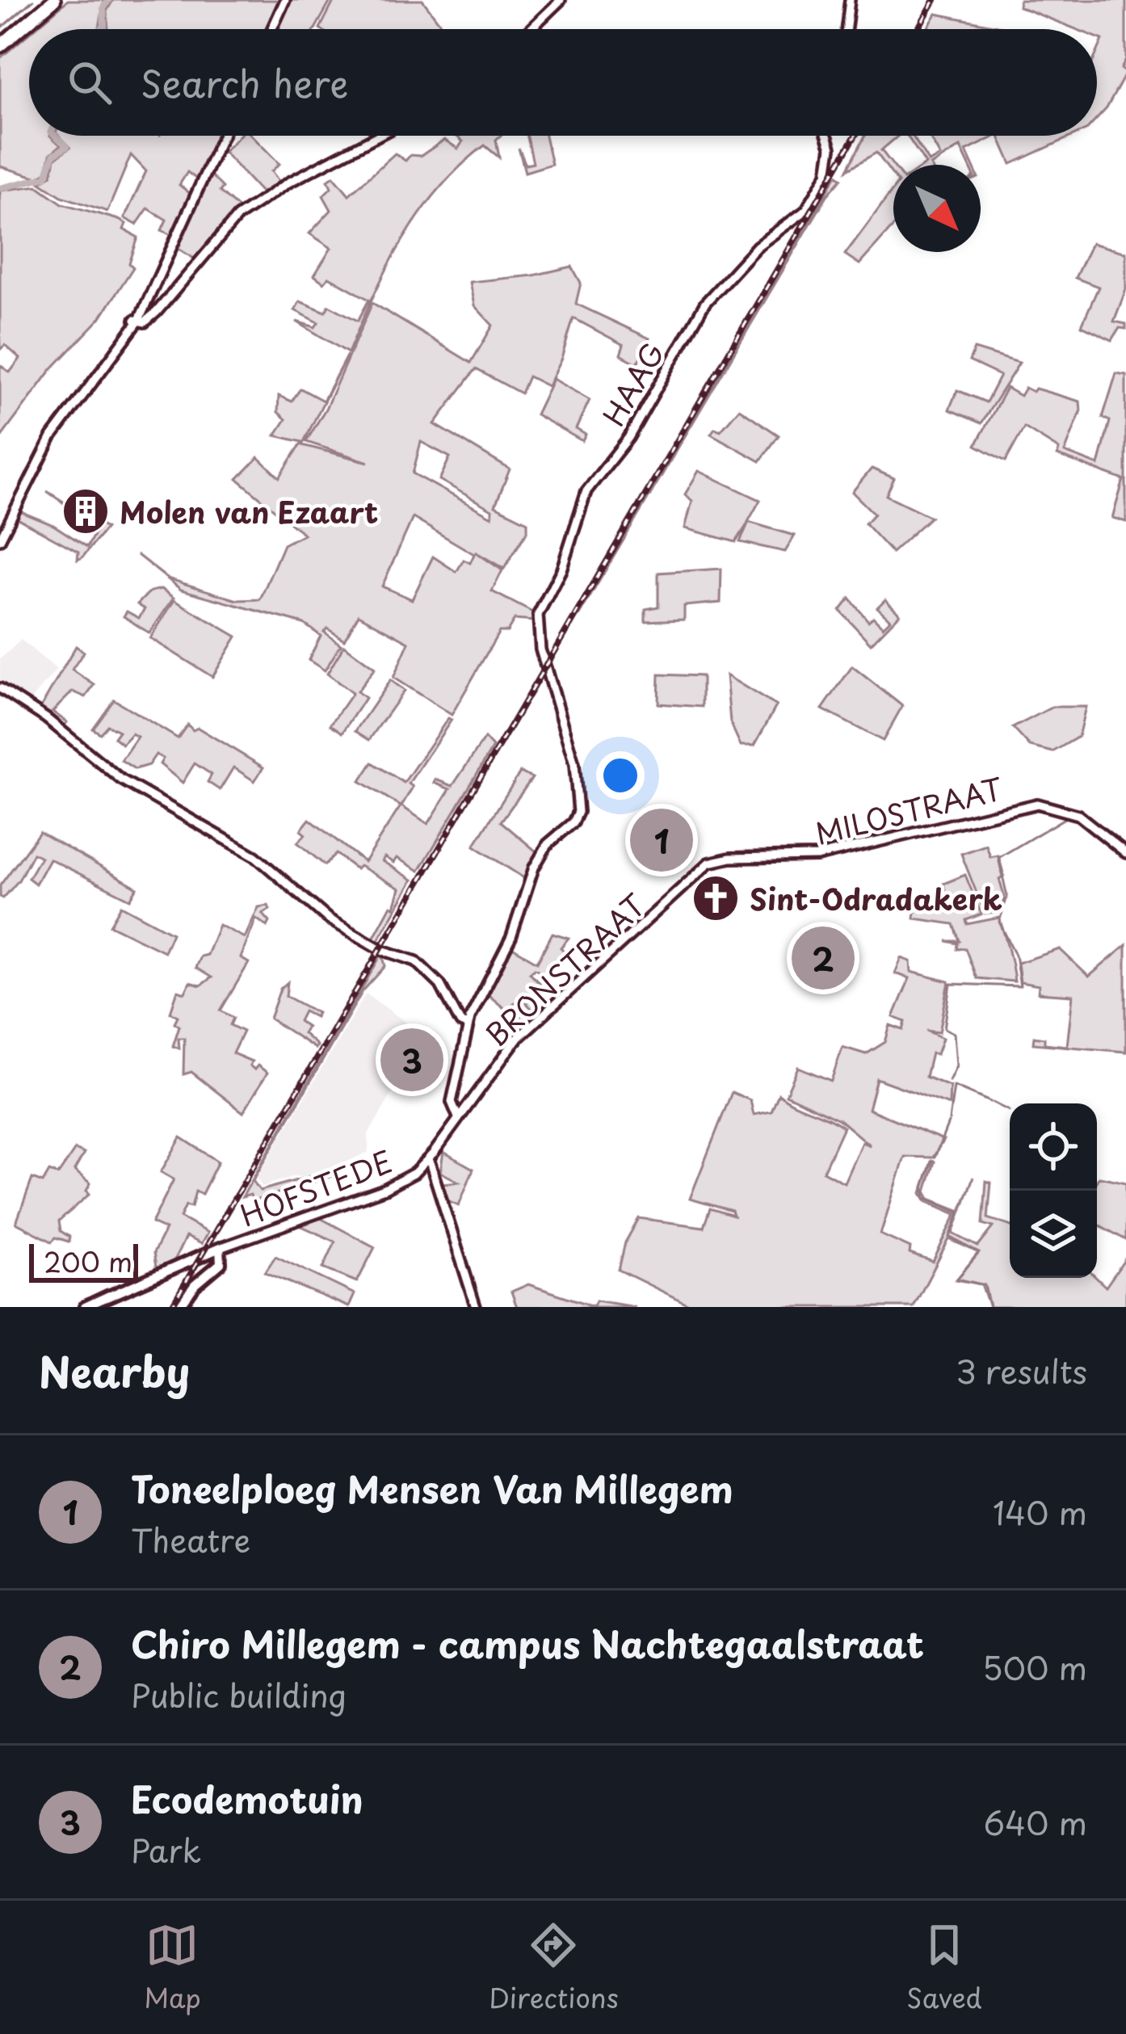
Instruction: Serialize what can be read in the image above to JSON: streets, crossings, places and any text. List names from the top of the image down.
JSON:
{
  "streets": {
    "street": [
      "HAAG",
      "MILOSTRAAT",
      "BRONSTRAAT",
      "HOFSTEDE"
    ]
  },
  "crossings": [
    ["MILOSTRAAT", "BRONSTRAAT"],
    ["BRONSTRAAT", "HOFSTEDE"]
  ],
  "places": {
    "building": ["Molen van Ezaart"],
    "church": ["Sint-Odradakerk"]
  },
  "scale_bar": "200 m",
  "north": "bottom right",
  "page": {
    "search": "Search here",
    "pins": ["1", "2", "3"],
    "scale": "200 m",
    "heading": ["Nearby", "3 results"],
    "list": [
      {
        "mark": "1",
        "name": "Toneelploeg Mensen Van Millegem",
        "note": "Theatre",
        "value": "140 m"
      },
      {
        "mark": "2",
        "name": "Chiro Millegem - campus Nachtegaalstraat",
        "note": "Public building",
        "value": "500 m"
      },
      {
        "mark": "3",
        "name": "Ecodemotuin",
        "note": "Park",
        "value": "640 m"
      }
    ],
    "nav": ["Map", "Directions", "Saved"]
  }
}
